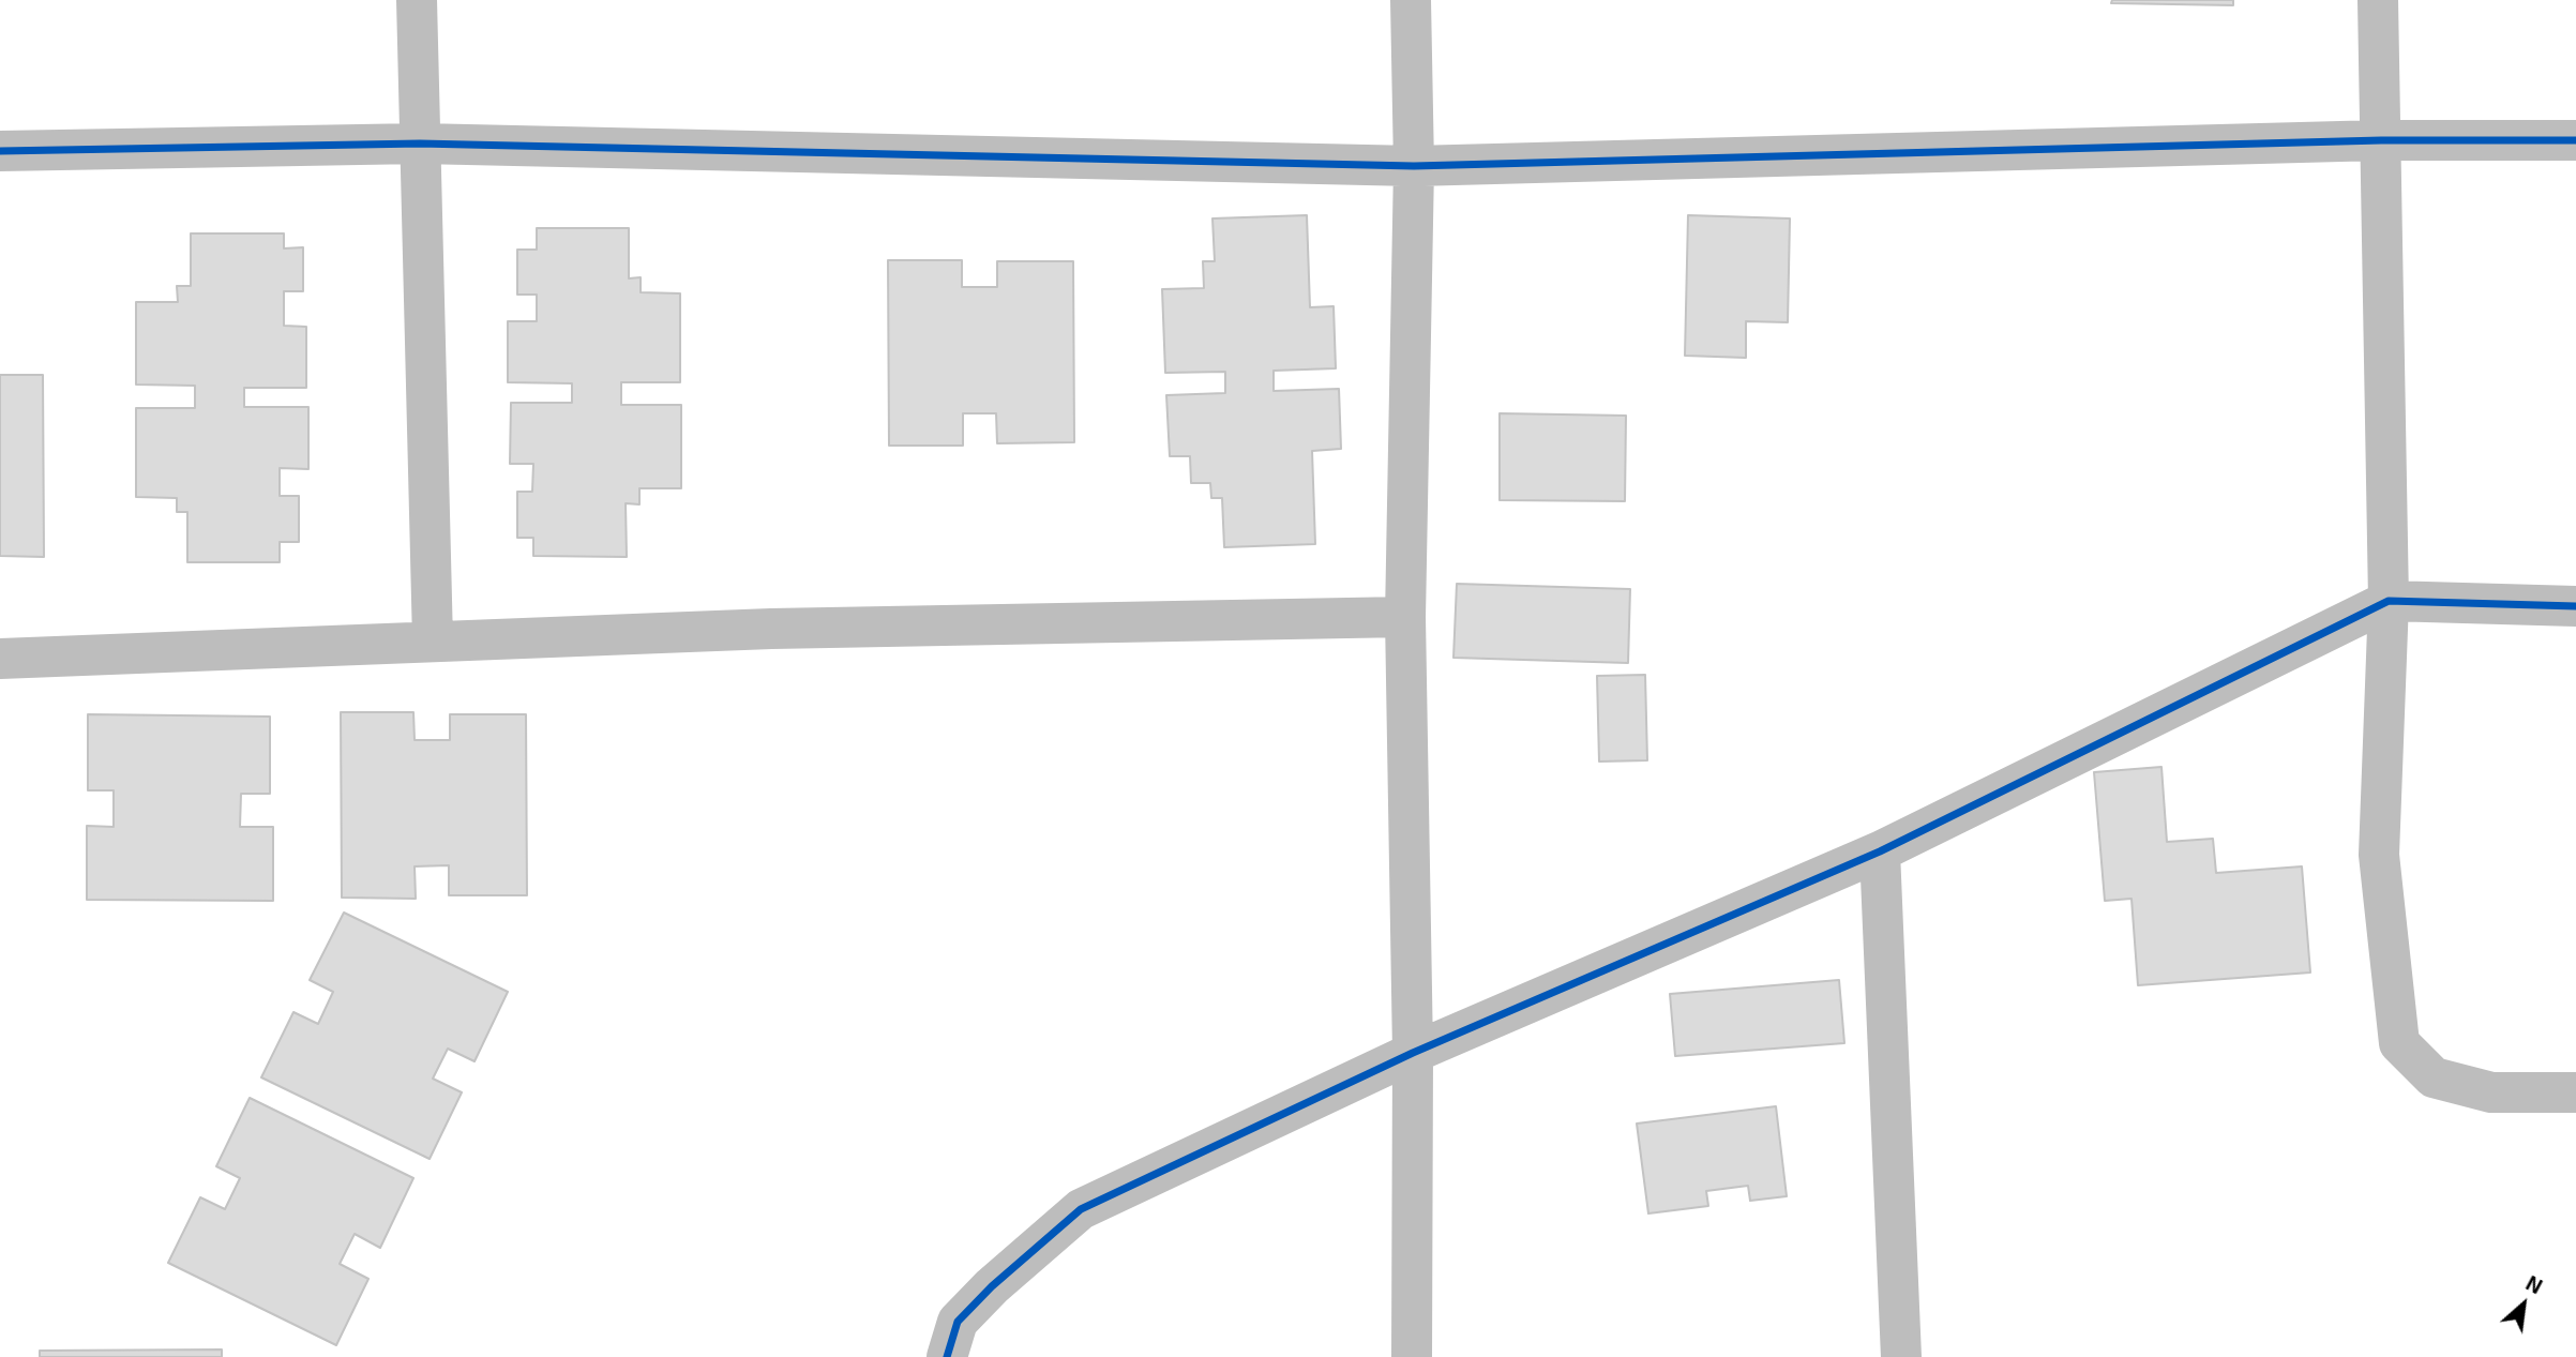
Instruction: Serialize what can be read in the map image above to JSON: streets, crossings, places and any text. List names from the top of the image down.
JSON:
{
  "north": "top right"
}
